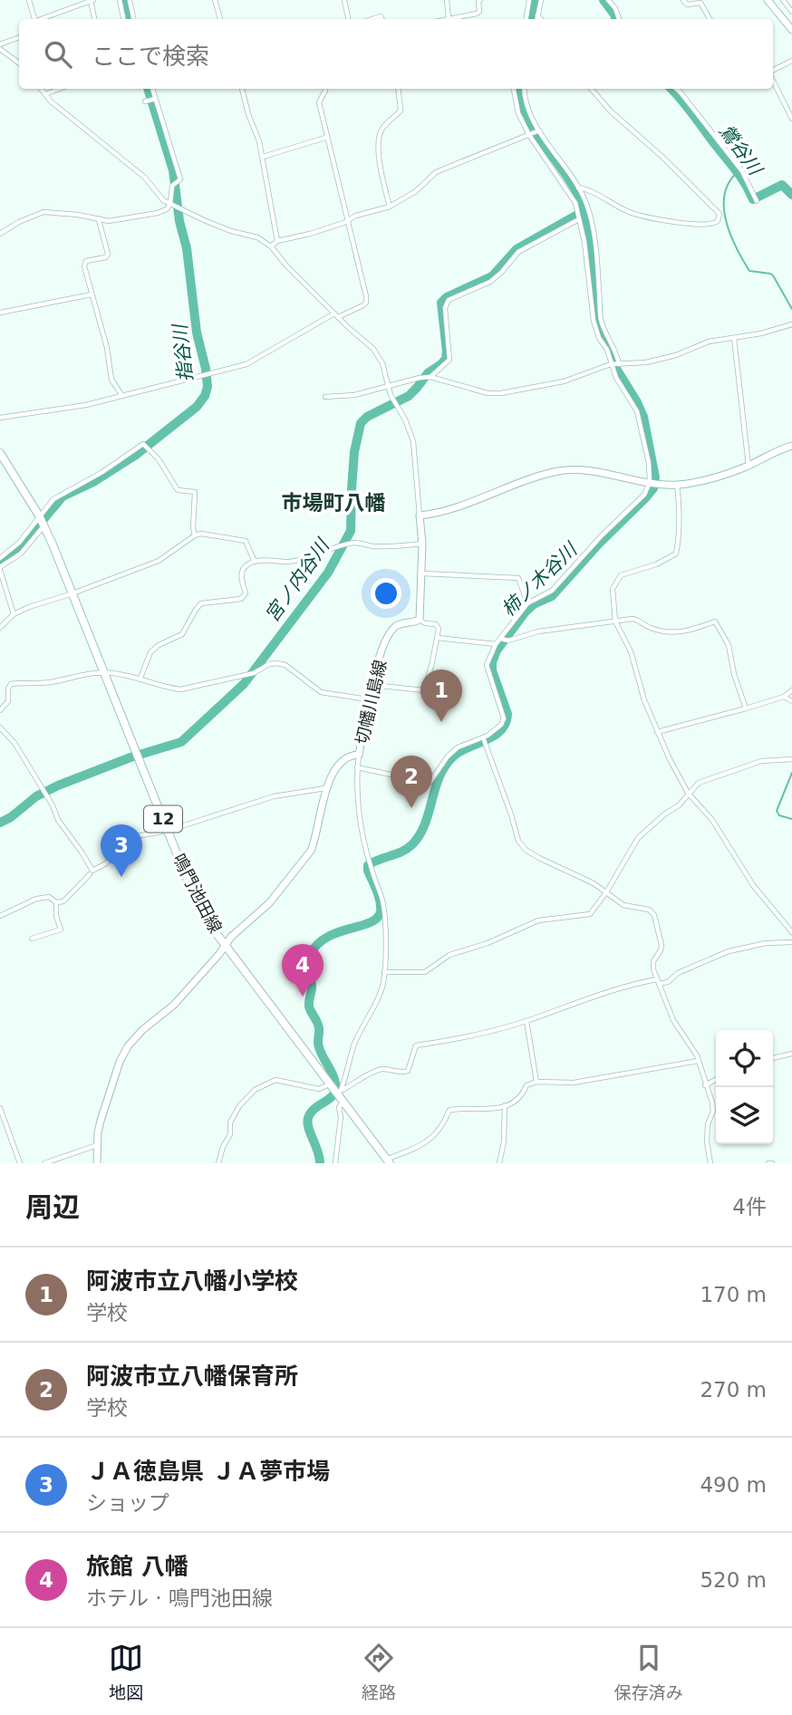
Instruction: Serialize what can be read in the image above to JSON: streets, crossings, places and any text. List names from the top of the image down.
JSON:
{
  "streets": {
    "main road": ["切幡川島線", "12", "鳴門池田線"]
  },
  "crossings": [
    ["切幡川島線", "鳴門池田線"]
  ],
  "districts": ["市場町八幡"],
  "water": [
    "鶯谷川",
    "指谷川",
    "柿ノ木谷川",
    "宮ノ内谷川"
  ],
  "page": {
    "search": "ここで検索",
    "pins": [
      "1",
      "2",
      "3",
      "4"
    ],
    "heading": ["周辺", "4件"],
    "list": [
      {
        "mark": "1",
        "name": "阿波市立八幡小学校",
        "note": "学校",
        "value": "170 m"
      },
      {
        "mark": "2",
        "name": "阿波市立八幡保育所",
        "note": "学校",
        "value": "270 m"
      },
      {
        "mark": "3",
        "name": "ＪＡ徳島県 ＪＡ夢市場",
        "note": "ショップ",
        "value": "490 m"
      },
      {
        "mark": "4",
        "name": "旅館 八幡",
        "note": "ホテル · 鳴門池田線",
        "value": "520 m"
      }
    ],
    "nav": ["地図", "経路", "保存済み"]
  }
}
